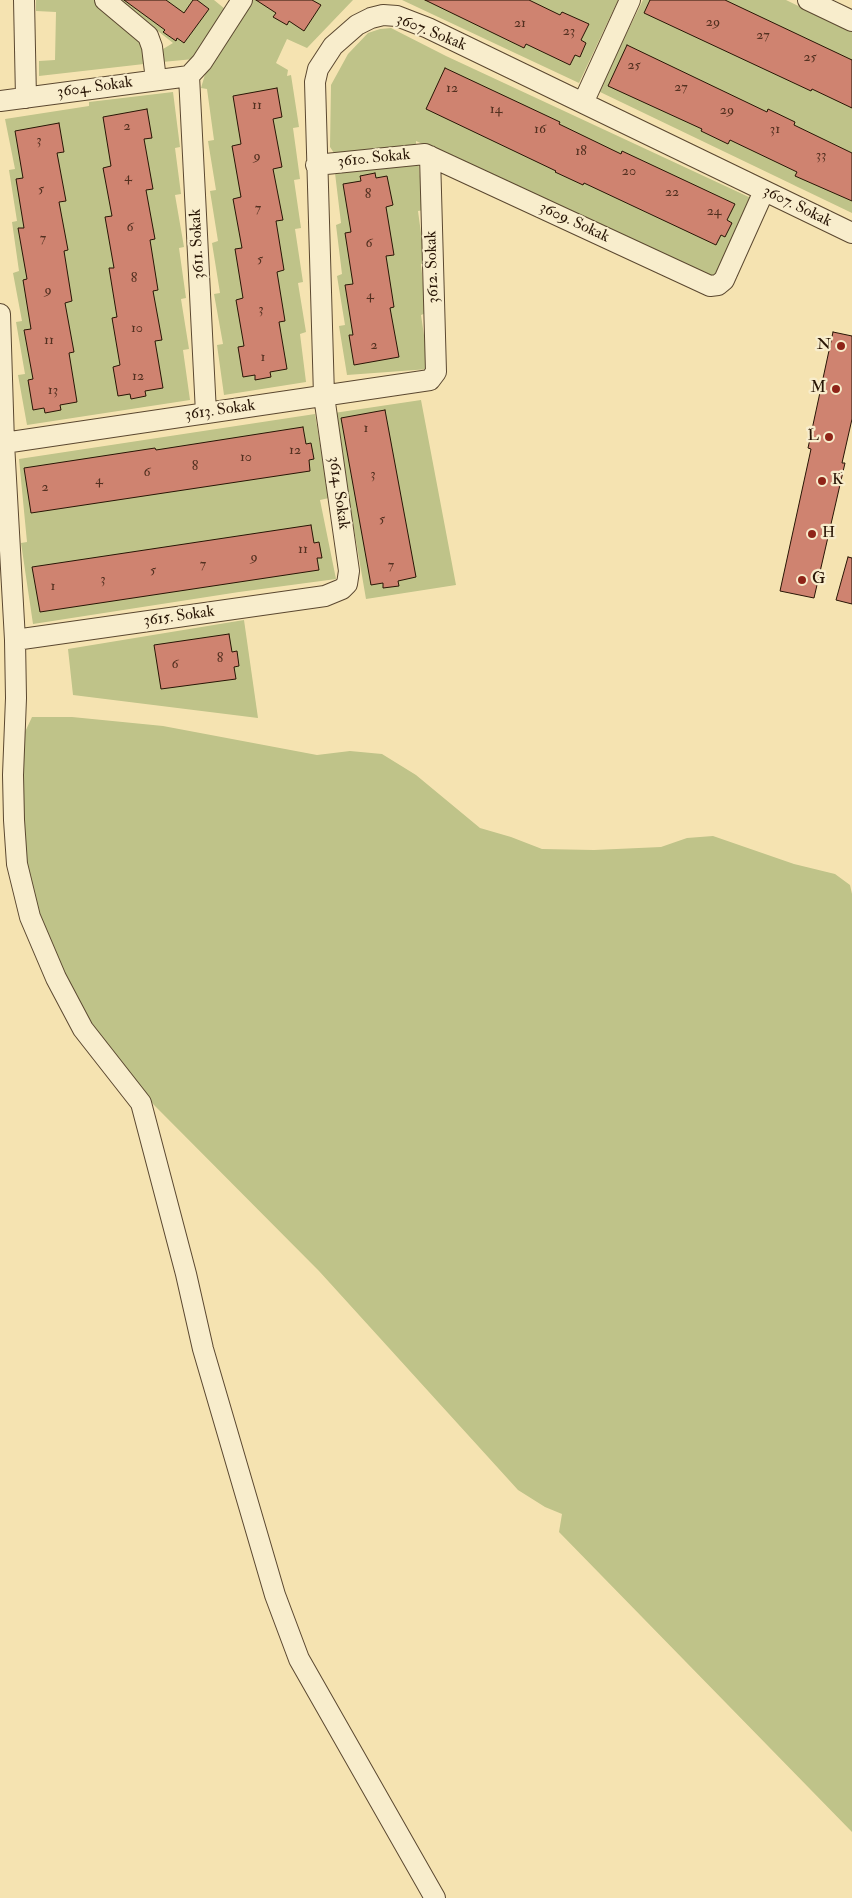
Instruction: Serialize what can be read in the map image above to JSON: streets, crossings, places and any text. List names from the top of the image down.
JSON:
{
  "streets": {
    "street": [
      "3607. Sokak",
      "3604. Sokak",
      "3610. Sokak",
      "3609. Sokak",
      "3611. Sokak",
      "3612. Sokak",
      "3613. Sokak",
      "3614. Sokak",
      "3615. Sokak"
    ]
  },
  "crossings": [
    ["3607. Sokak", "3610. Sokak"],
    ["3607. Sokak", "3609. Sokak"],
    ["3607. Sokak", "3613. Sokak"],
    ["3607. Sokak", "3614. Sokak"],
    ["3604. Sokak", "3611. Sokak"],
    ["3610. Sokak", "3609. Sokak"],
    ["3610. Sokak", "3612. Sokak"],
    ["3609. Sokak", "3612. Sokak"],
    ["3611. Sokak", "3613. Sokak"],
    ["3612. Sokak", "3613. Sokak"],
    ["3613. Sokak", "3614. Sokak"],
    ["3614. Sokak", "3615. Sokak"]
  ],
  "places": [
    "N",
    "M",
    "L",
    "K",
    "H",
    "G"
  ],
  "house_numbers": [
    "29",
    "21",
    "23",
    "27",
    "25",
    "25",
    "27",
    "12",
    "11",
    "14",
    "29",
    "2",
    "16",
    "31",
    "3",
    "18",
    "33",
    "9",
    "20",
    "4",
    "5",
    "22",
    "8",
    "7",
    "24",
    "6",
    "7",
    "6",
    "5",
    "8",
    "9",
    "4",
    "3",
    "10",
    "11",
    "2",
    "1",
    "12",
    "13",
    "1",
    "12",
    "10",
    "8",
    "6",
    "3",
    "4",
    "2",
    "5",
    "11",
    "9",
    "7",
    "7",
    "5",
    "3",
    "1",
    "8",
    "6"
  ]
}
